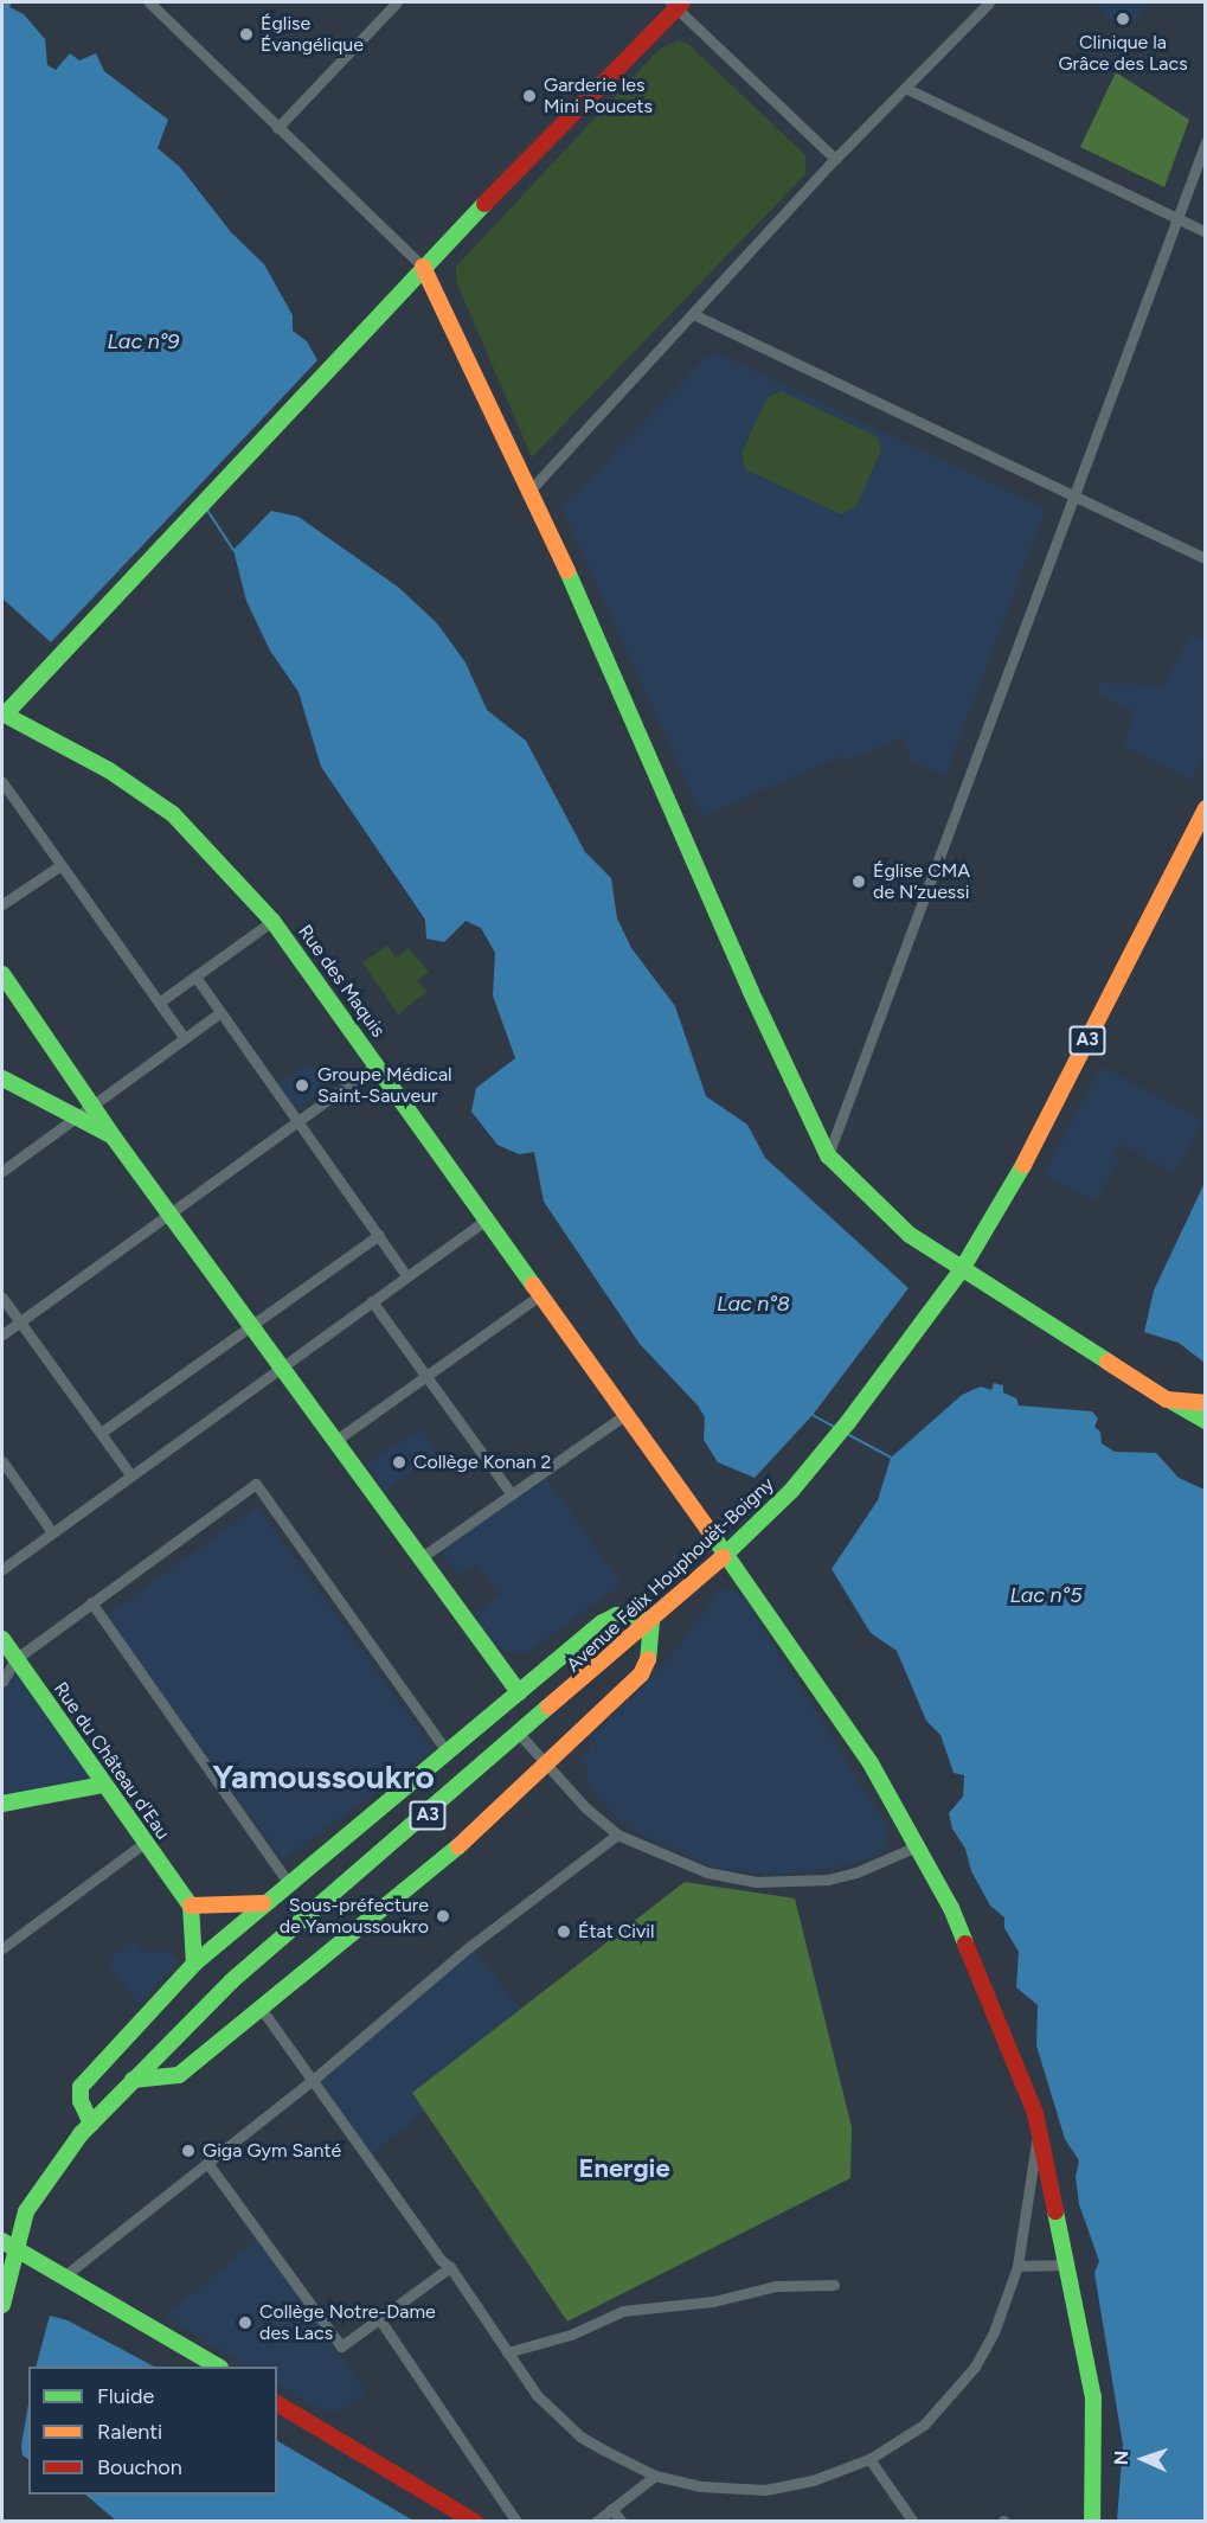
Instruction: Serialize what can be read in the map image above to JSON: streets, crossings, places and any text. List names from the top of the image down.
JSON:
{
  "streets": {
    "main road": [
      "Rue des Maquis",
      "A3",
      "Avenue Félix Houphouët-Boigny",
      "Rue du Château d'Eau"
    ]
  },
  "crossings": [
    ["Rue des Maquis", "Avenue Félix Houphouët-Boigny"],
    ["A3", "Avenue Félix Houphouët-Boigny"]
  ],
  "districts": ["Yamoussoukro", "Energie"],
  "water": ["Lac n°9", "Lac n°8", "Lac n°5"],
  "places": [
    "Clinique la Grâce des Lacs",
    "Église Évangélique",
    "Garderie les Mini Poucets",
    "Église CMA de N’zuessi",
    "Groupe Médical Saint-Sauveur",
    "Collège Konan 2",
    "Sous-préfecture de Yamoussoukro",
    "État Civil",
    "Giga Gym Santé",
    "Collège Notre-Dame des Lacs"
  ],
  "legend": ["Fluide", "Ralenti", "Bouchon"],
  "north": "left"
}
